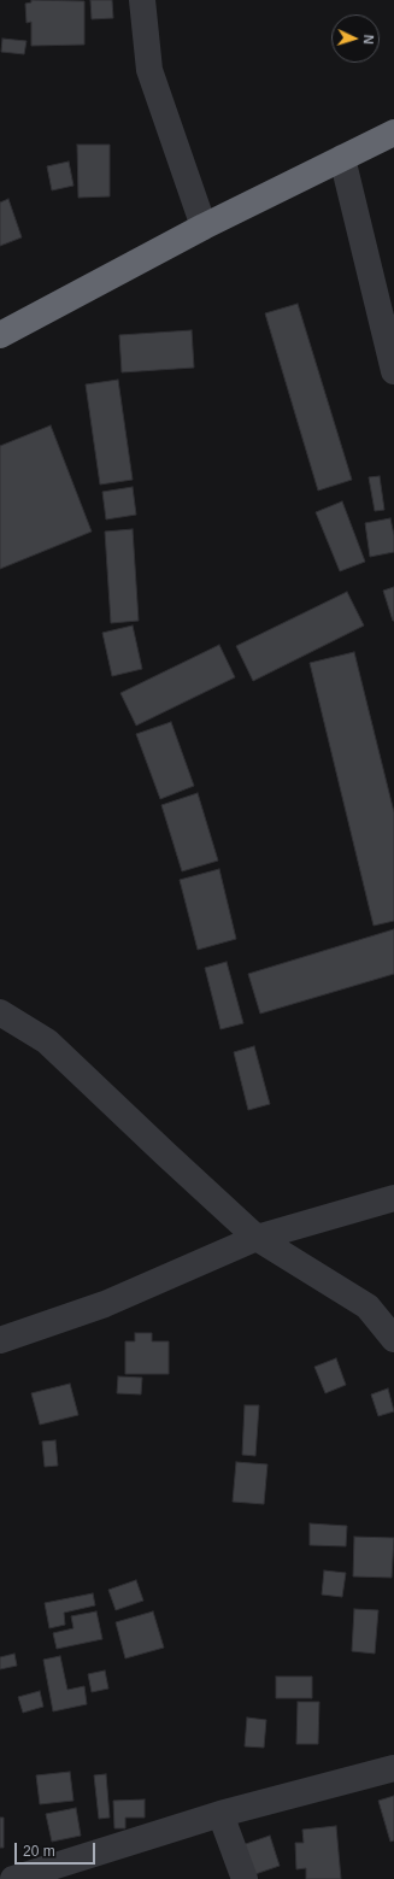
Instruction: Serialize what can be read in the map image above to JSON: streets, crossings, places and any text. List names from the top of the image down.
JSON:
{
  "scale_bar": "20 m",
  "north": "right"
}
